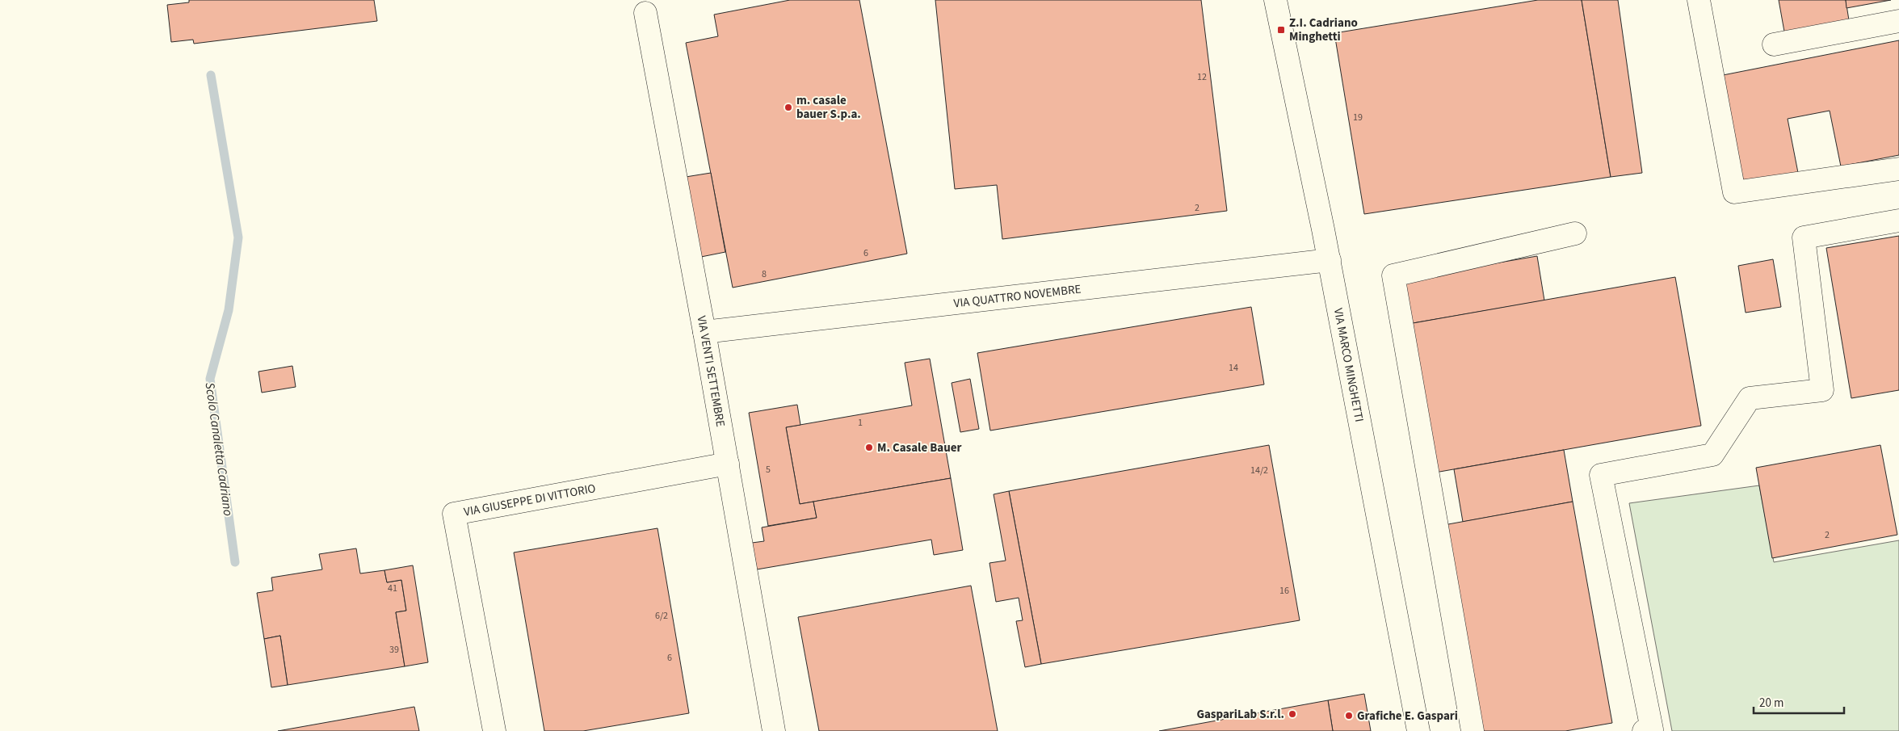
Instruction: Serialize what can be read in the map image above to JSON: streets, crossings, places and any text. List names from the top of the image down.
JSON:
{
  "streets": {
    "street": [
      "VIA QUATTRO NOVEMBRE",
      "VIA MARCO MINGHETTI",
      "VIA VENTI SETTEMBRE",
      "VIA GIUSEPPE DI VITTORIO"
    ]
  },
  "crossings": [
    ["VIA QUATTRO NOVEMBRE", "VIA MARCO MINGHETTI"],
    ["VIA QUATTRO NOVEMBRE", "VIA VENTI SETTEMBRE"],
    ["VIA VENTI SETTEMBRE", "VIA GIUSEPPE DI VITTORIO"]
  ],
  "water": ["Scolo Canaletta Cadriano"],
  "places": {
    "transit": ["Z.I. Cadriano Minghetti"],
    "other": [
      "m. casale bauer S.p.a.",
      "M. Casale Bauer",
      "GaspariLab S.r.l.",
      "Grafiche E. Gaspari"
    ]
  },
  "house_numbers": [
    "12",
    "19",
    "2",
    "6",
    "8",
    "14",
    "1",
    "5",
    "14/2",
    "2",
    "41",
    "16",
    "6/2",
    "39",
    "6"
  ],
  "scale_bar": "20 m"
}
